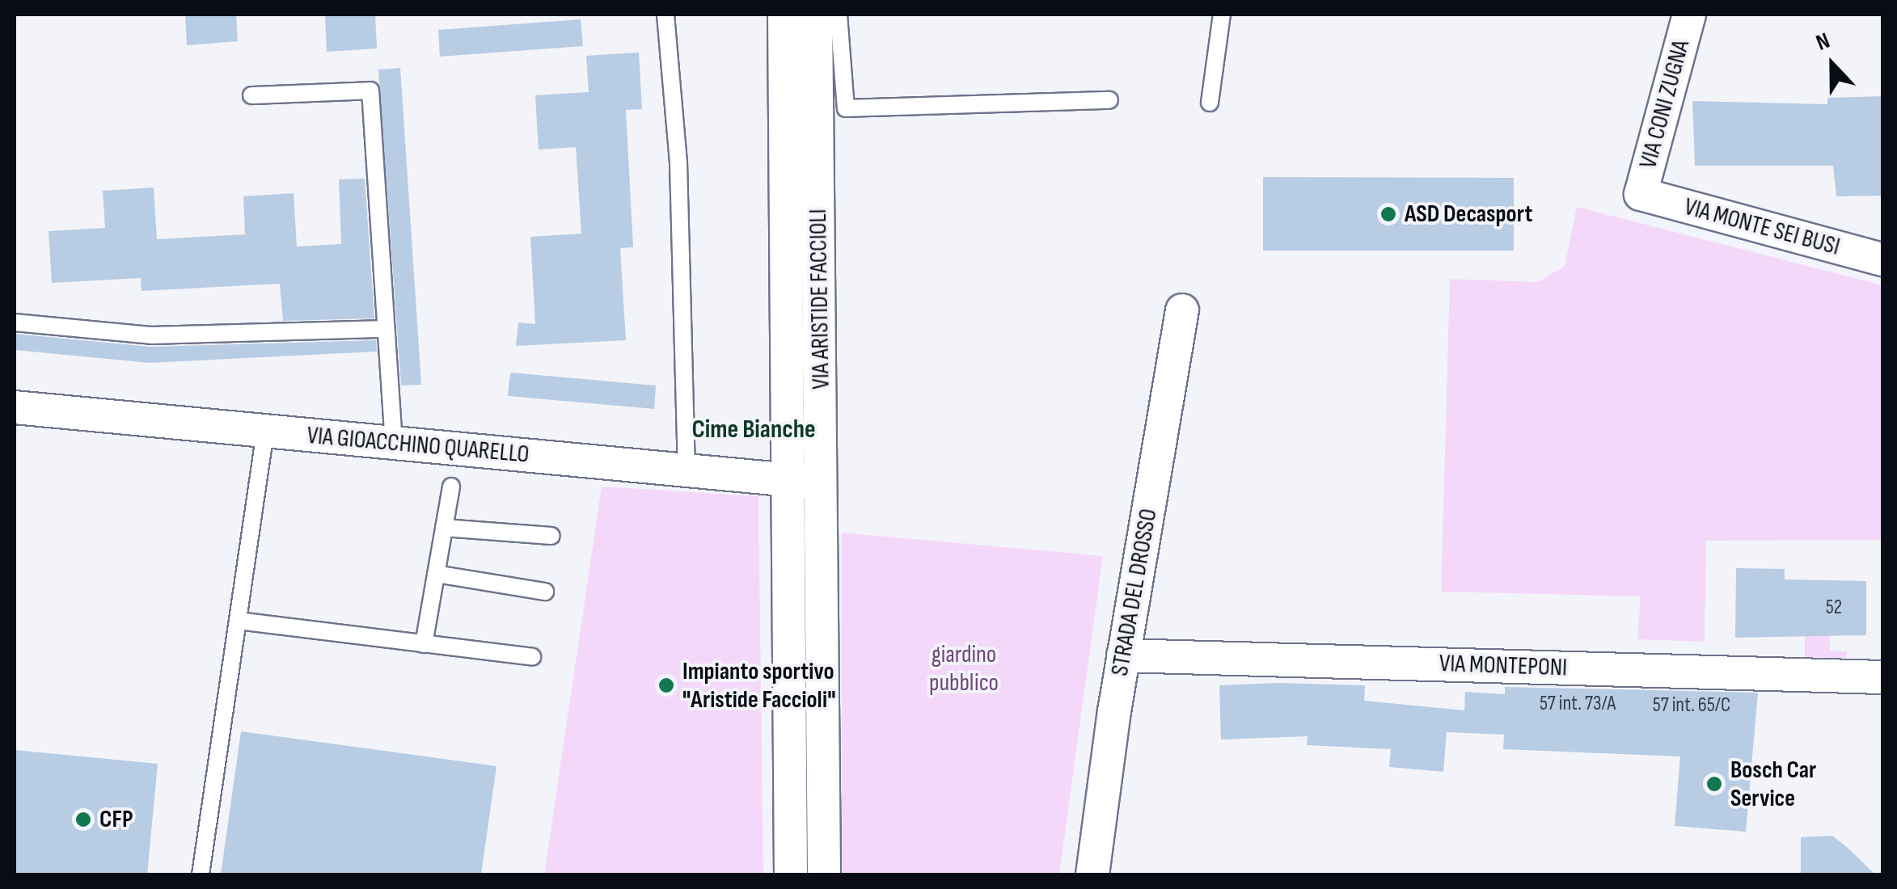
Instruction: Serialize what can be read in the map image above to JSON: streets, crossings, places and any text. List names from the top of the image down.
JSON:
{
  "streets": {
    "street": [
      "VIA CONI ZUGNA",
      "VIA MONTE SEI BUSI",
      "VIA ARISTIDE FACCIOLI",
      "VIA GIOACCHINO QUARELLO",
      "STRADA DEL DROSSO",
      "VIA MONTEPONI"
    ]
  },
  "crossings": [
    ["VIA CONI ZUGNA", "VIA MONTE SEI BUSI"],
    ["VIA ARISTIDE FACCIOLI", "VIA GIOACCHINO QUARELLO"],
    ["STRADA DEL DROSSO", "VIA MONTEPONI"]
  ],
  "districts": ["Cime Bianche"],
  "parks": ["giardino pubblico"],
  "places": [
    "ASD Decasport",
    "Impianto sportivo \"Aristide Faccioli\"",
    "Bosch Car Service",
    "CFP"
  ],
  "house_numbers": ["52", "57 int. 73/A", "57 int. 65/C"],
  "north": "top"
}
